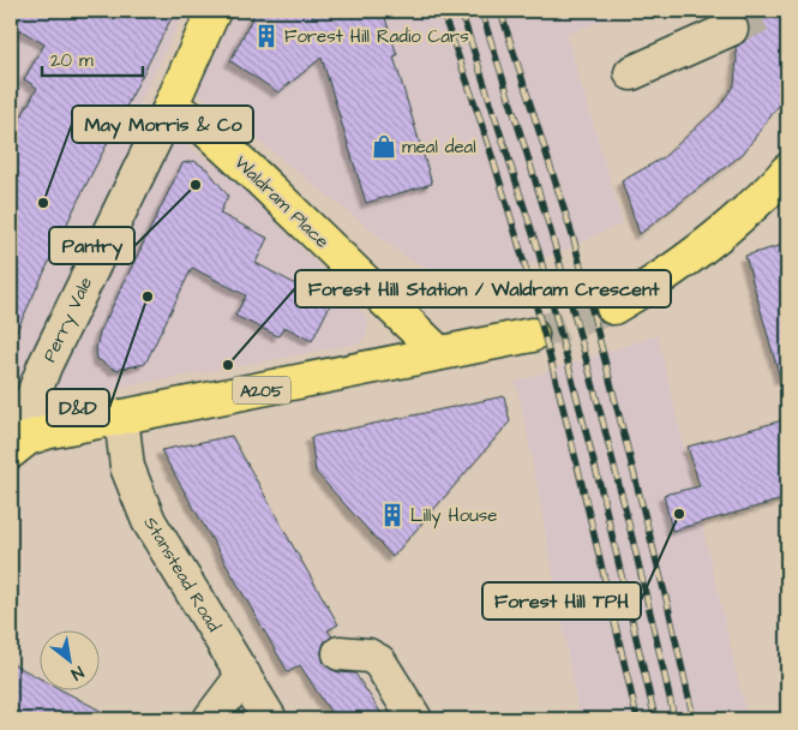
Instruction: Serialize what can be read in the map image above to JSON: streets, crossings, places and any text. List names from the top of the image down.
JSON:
{
  "streets": {
    "main road": ["Waldram Place", "Perry Vale", "A205"],
    "street": ["Stanstead Road"]
  },
  "crossings": [
    ["Waldram Place", "Perry Vale"],
    ["Waldram Place", "A205"],
    ["Perry Vale", "A205"],
    ["A205", "Stanstead Road"]
  ],
  "places": {
    "building": ["Forest Hill Radio Cars", "Lilly House"],
    "shop": ["meal deal"],
    "other": [
      "Pantry",
      "May Morris & Co",
      "D&D",
      "Forest Hill Station / Waldram Crescent",
      "Forest Hill TPH"
    ]
  },
  "scale_bar": "20 m",
  "north": "bottom right"
}
